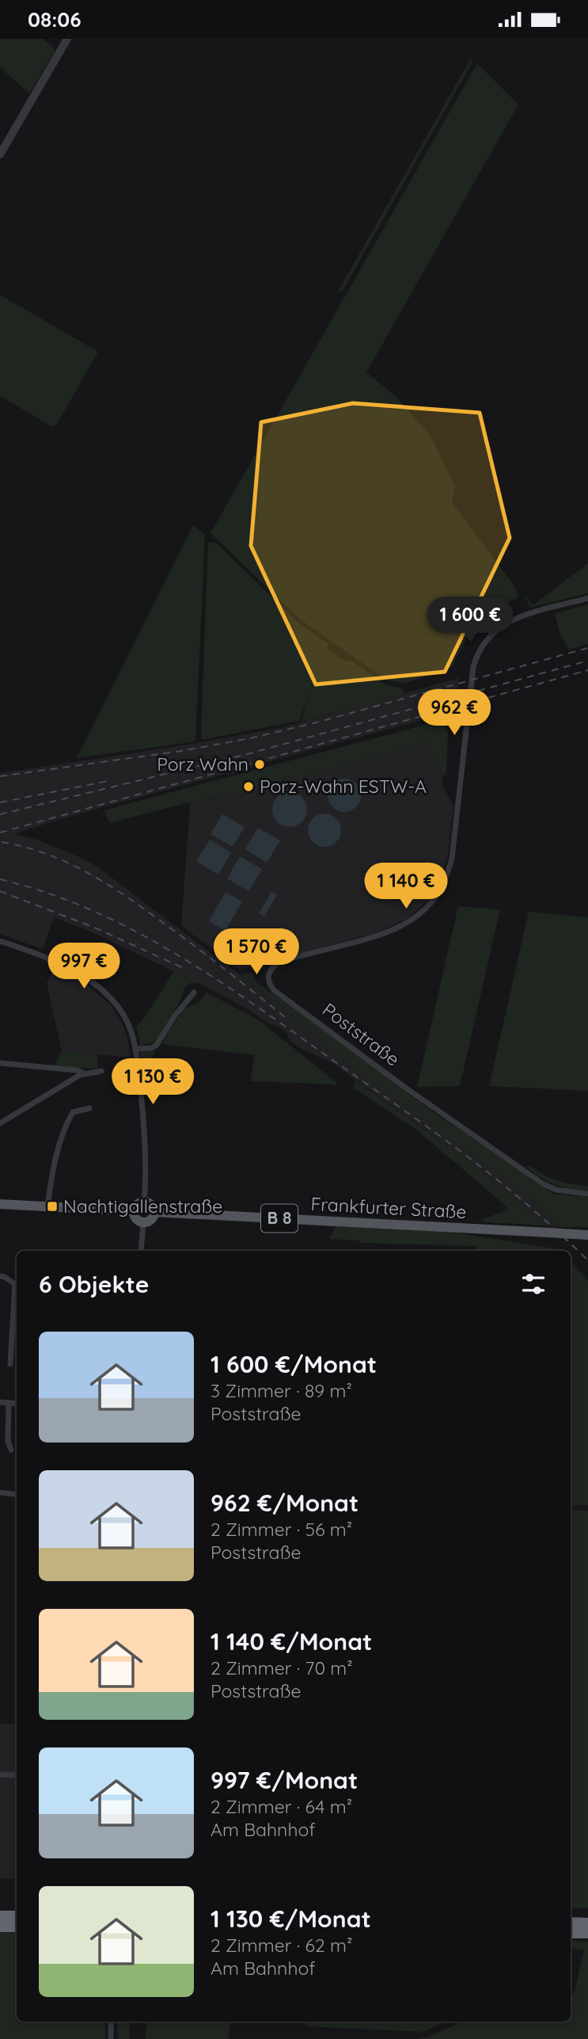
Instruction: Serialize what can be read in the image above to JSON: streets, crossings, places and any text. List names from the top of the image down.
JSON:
{
  "streets": {
    "main road": ["Frankfurter Straße", "B 8"],
    "street": ["Poststraße"]
  },
  "places": {
    "other": ["Porz Wahn", "Porz-Wahn ESTW-A"],
    "transit": ["Nachtigallenstraße"]
  },
  "page": {
    "status": "08:06",
    "price": [
      "1 600 €",
      "962 €",
      "1 140 €",
      "1 570 €",
      "997 €",
      "1 130 €"
    ],
    "heading": "6 Objekte",
    "list": [
      {
        "name": "1 600 €/Monat",
        "note": "3 Zimmer · 89 m² · Poststraße"
      },
      {
        "name": "962 €/Monat",
        "note": "2 Zimmer · 56 m² · Poststraße"
      },
      {
        "name": "1 140 €/Monat",
        "note": "2 Zimmer · 70 m² · Poststraße"
      },
      {
        "name": "997 €/Monat",
        "note": "2 Zimmer · 64 m² · Am Bahnhof"
      },
      {
        "name": "1 130 €/Monat",
        "note": "2 Zimmer · 62 m² · Am Bahnhof"
      }
    ]
  }
}
